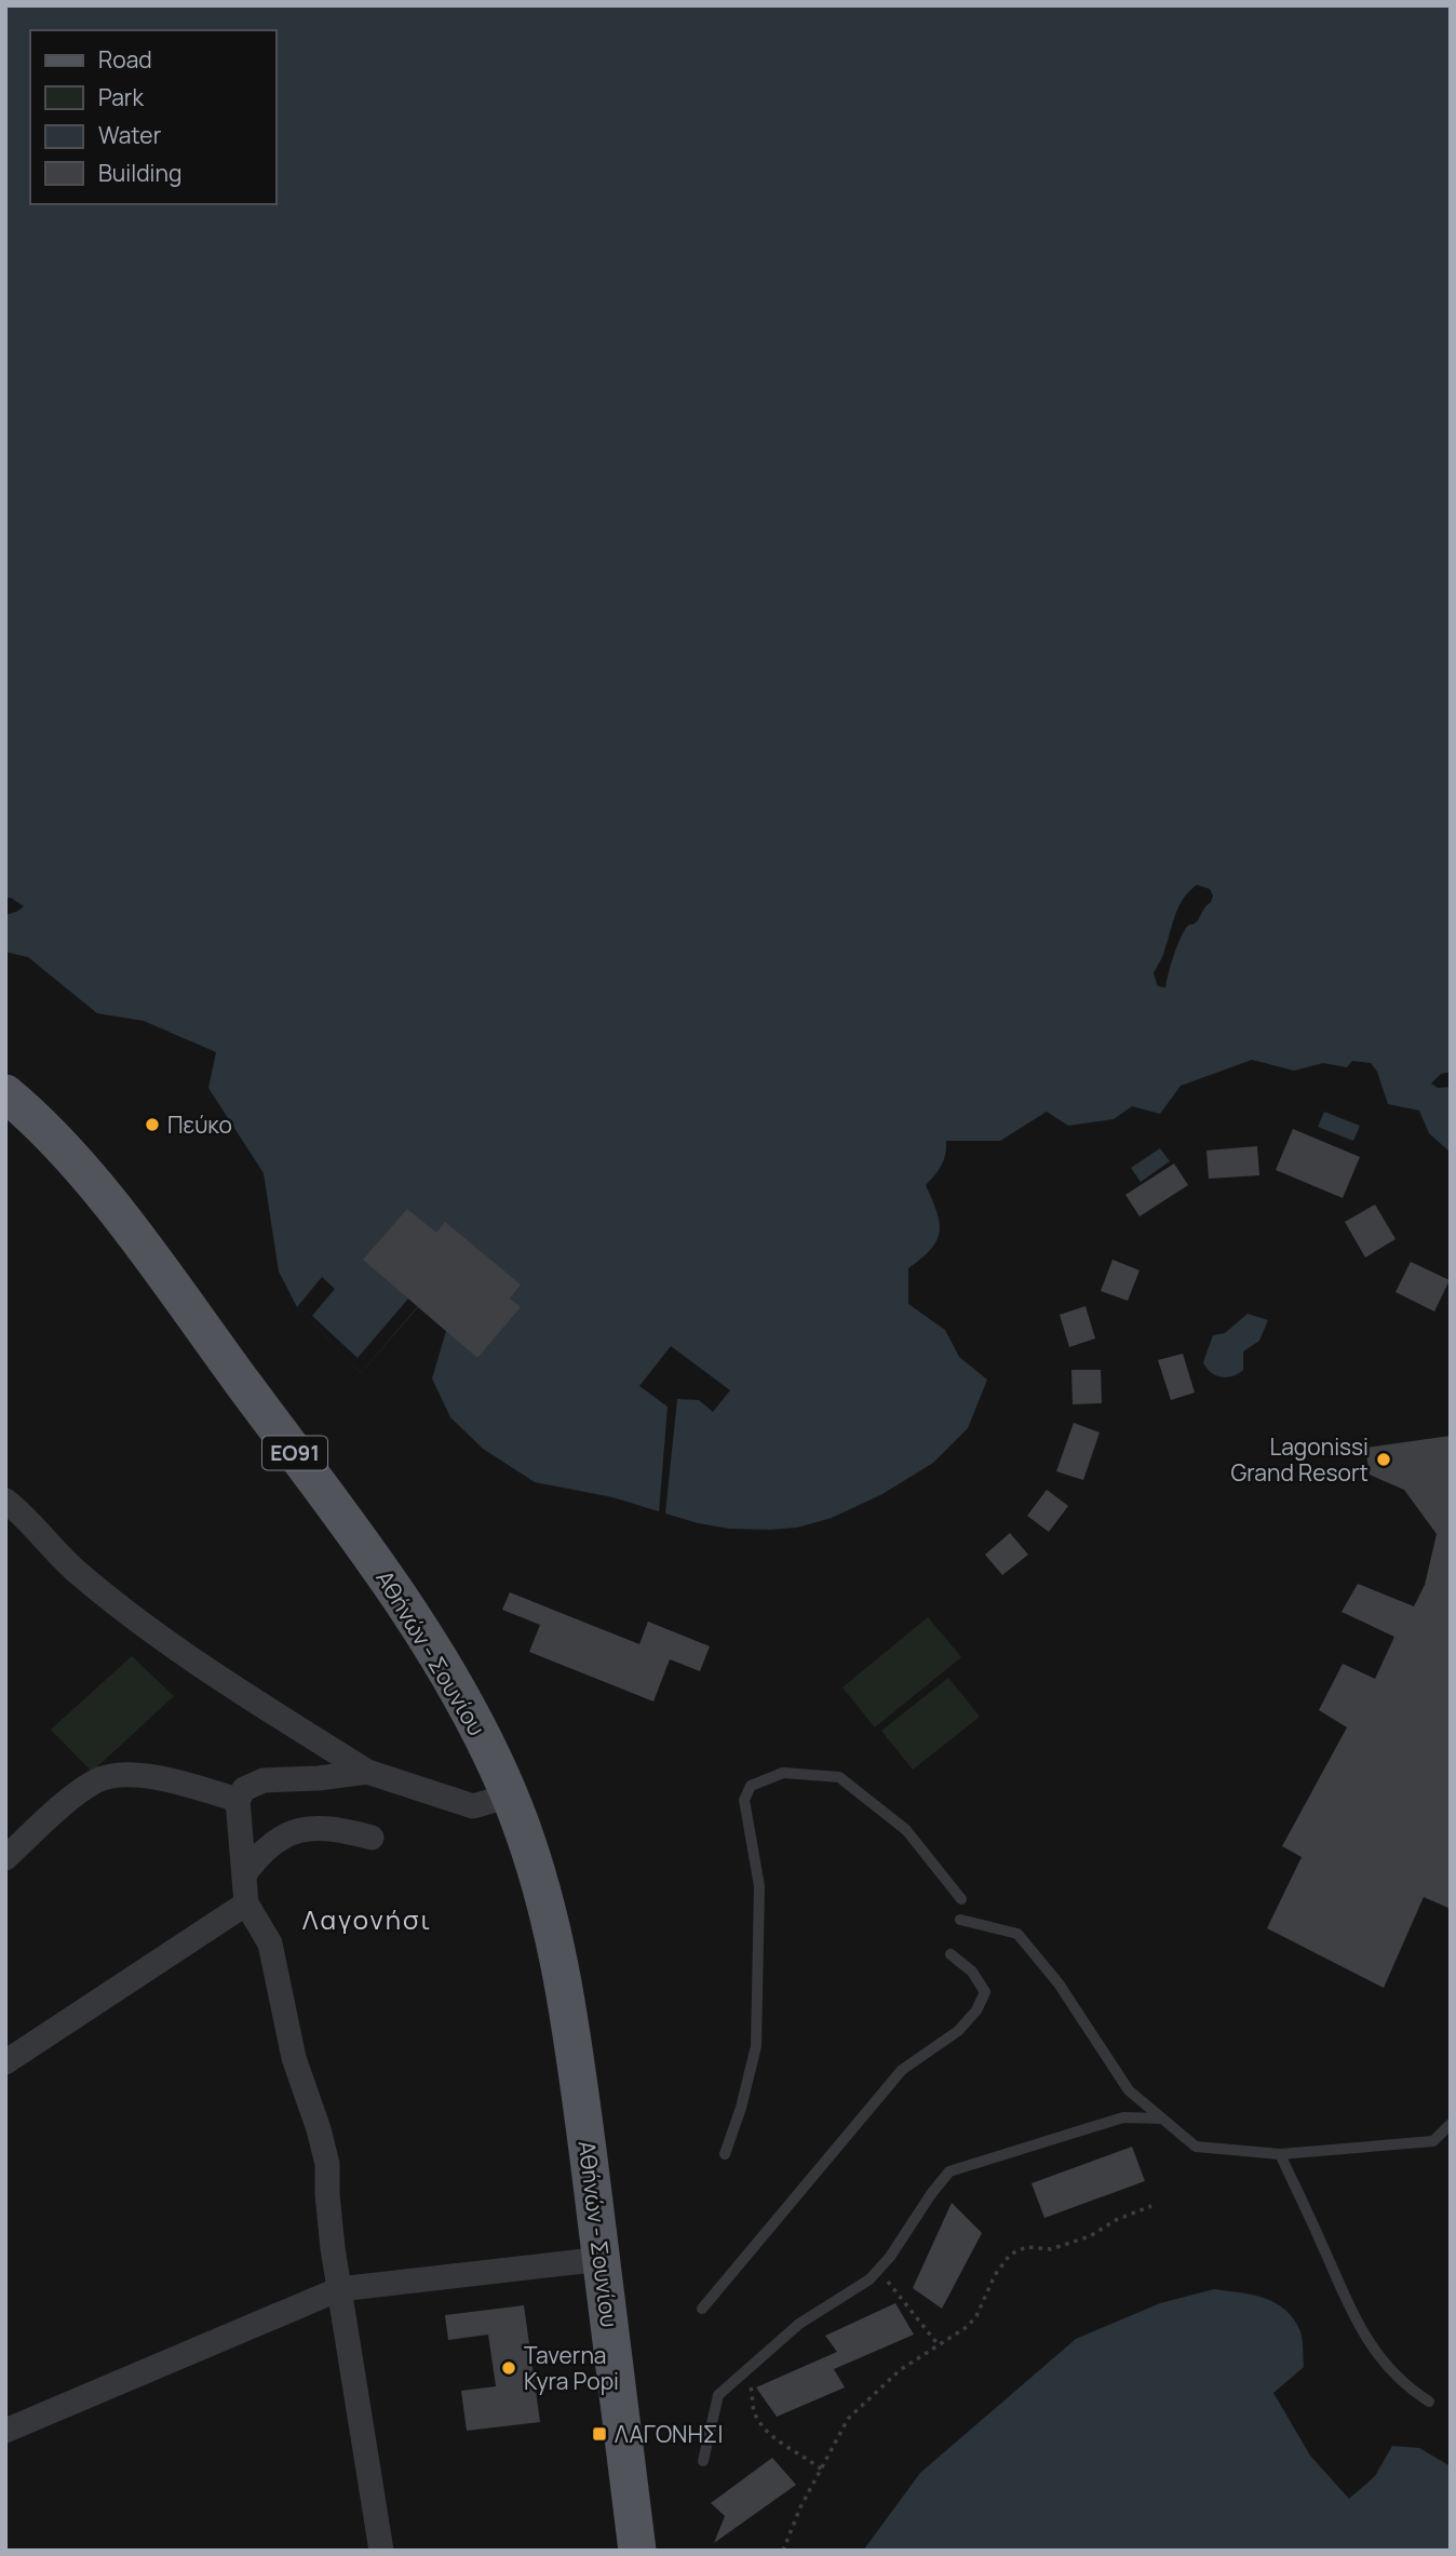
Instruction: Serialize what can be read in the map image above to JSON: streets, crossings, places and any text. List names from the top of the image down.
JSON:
{
  "streets": {
    "main road": ["ΕΟ91", "Αθήνών - Σουνίου"]
  },
  "districts": ["Λαγονήσι"],
  "places": {
    "other": ["Πεύκο", "Lagonissi Grand Resort", "Taverna Kyra Popi"],
    "transit": ["ΛΑΓΟΝΗΣΙ"]
  },
  "legend": [
    "Road",
    "Park",
    "Water",
    "Building"
  ]
}
